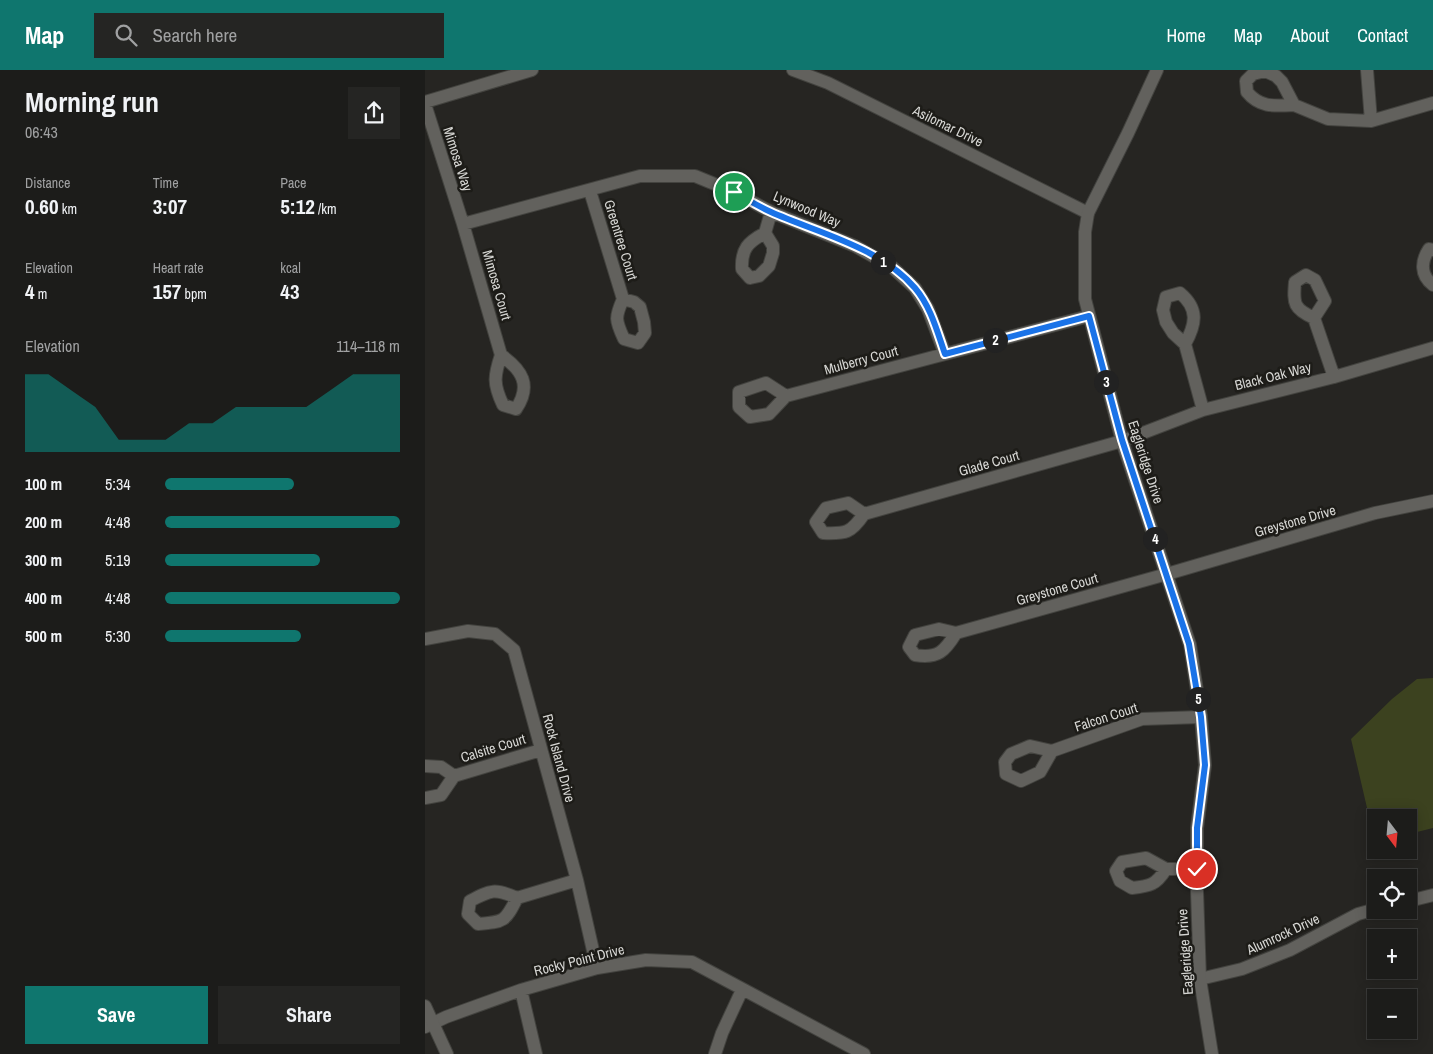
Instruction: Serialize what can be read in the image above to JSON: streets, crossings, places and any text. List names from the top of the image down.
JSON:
{
  "streets": {
    "street": [
      "Asilomar Drive",
      "Mimosa Way",
      "Lynwood Way",
      "Greentree Court",
      "Mimosa Court",
      "Mulberry Court",
      "Black Oak Way",
      "Eagleridge Drive",
      "Glade Court",
      "Greystone Drive",
      "Greystone Court",
      "Falcon Court",
      "Calsite Court",
      "Rock Island Drive",
      "Alumrock Drive",
      "Rocky Point Drive"
    ]
  },
  "crossings": [
    ["Asilomar Drive", "Eagleridge Drive"],
    ["Mimosa Way", "Lynwood Way"],
    ["Mimosa Way", "Mimosa Court"],
    ["Lynwood Way", "Greentree Court"],
    ["Lynwood Way", "Mimosa Court"],
    ["Lynwood Way", "Mulberry Court"],
    ["Mulberry Court", "Eagleridge Drive"],
    ["Black Oak Way", "Eagleridge Drive"],
    ["Black Oak Way", "Glade Court"],
    ["Eagleridge Drive", "Glade Court"],
    ["Eagleridge Drive", "Greystone Drive"],
    ["Eagleridge Drive", "Greystone Court"],
    ["Eagleridge Drive", "Falcon Court"],
    ["Eagleridge Drive", "Alumrock Drive"],
    ["Greystone Drive", "Greystone Court"],
    ["Calsite Court", "Rock Island Drive"],
    ["Rock Island Drive", "Rocky Point Drive"]
  ],
  "north": "bottom",
  "page": {
    "header": "Map",
    "search": "Search here",
    "nav": [
      "Home",
      "Map",
      "About",
      "Contact"
    ],
    "heading": ["Morning run", "06:43"],
    "stats": [
      ["Distance", "0.60 km"],
      ["Time", "3:07"],
      ["Pace", "5:12 /km"],
      ["Elevation", "4 m"],
      ["Heart rate", "157 bpm"],
      ["kcal", "43"]
    ],
    "pins": [
      "1",
      "2",
      "3",
      "4",
      "5"
    ],
    "chart": ["Elevation", "114–118 m"],
    "list": [
      {
        "name": "100 m",
        "note": "5:34"
      },
      {
        "name": "200 m",
        "note": "4:48"
      },
      {
        "name": "300 m",
        "note": "5:19"
      },
      {
        "name": "400 m",
        "note": "4:48"
      },
      {
        "name": "500 m",
        "note": "5:30"
      }
    ],
    "map_buttons": ["+", "−"],
    "buttons": ["Save", "Share"]
  }
}
